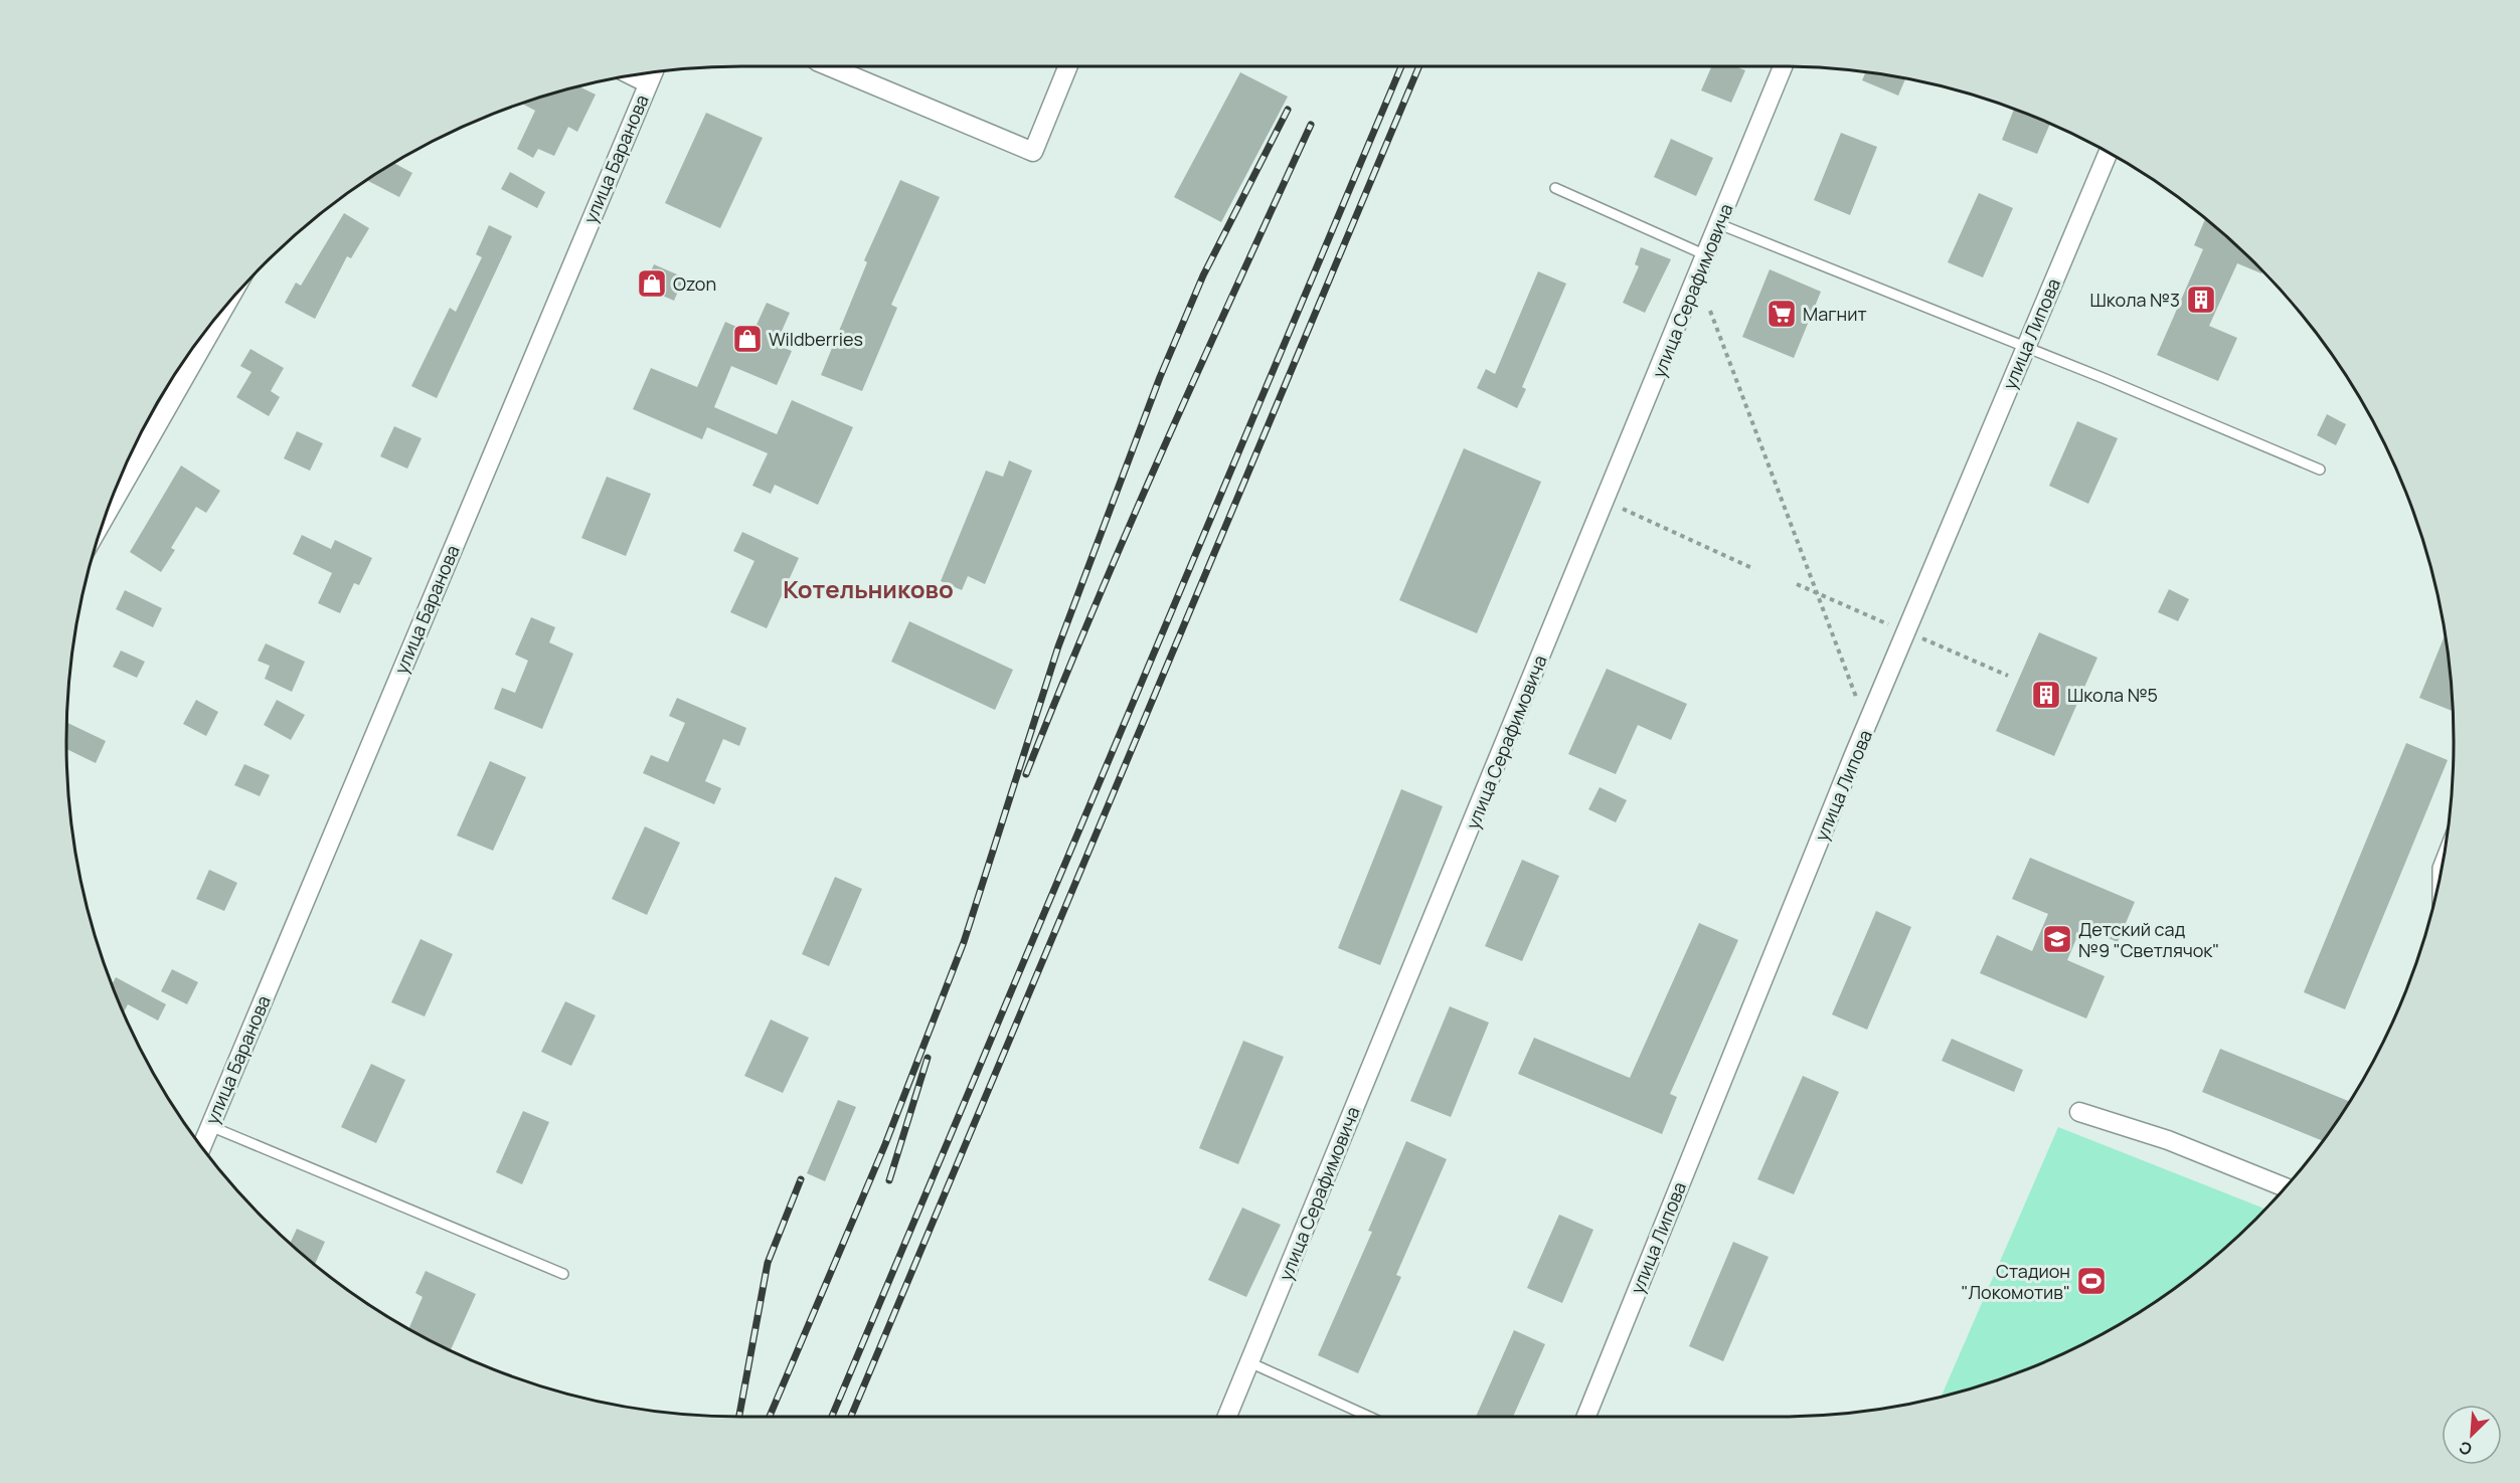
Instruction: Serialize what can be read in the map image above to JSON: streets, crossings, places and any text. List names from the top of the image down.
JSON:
{
  "streets": {
    "street": ["улица Баранова", "улица Серафимовича", "улица Липова"]
  },
  "districts": ["Котельниково"],
  "places": {
    "shop": ["Ozon", "Wildberries"],
    "building": ["Школа №3", "Школа №5"],
    "supermarket": ["Магнит"],
    "school or university": ["Детский сад №9 \"Светлячок\""],
    "sports": ["Стадион \"Локомотив\""]
  },
  "north": "bottom left"
}
